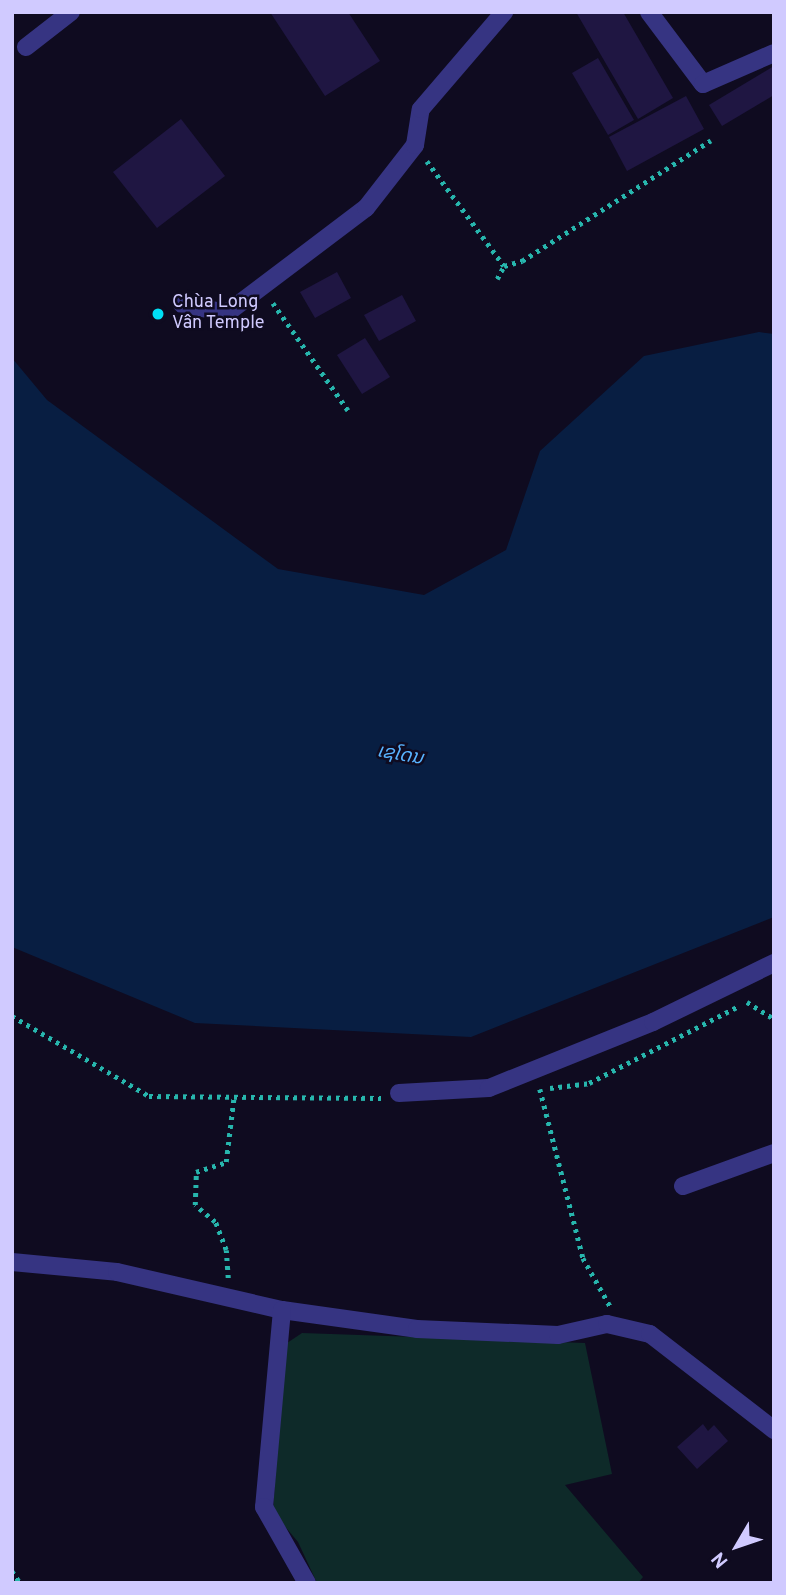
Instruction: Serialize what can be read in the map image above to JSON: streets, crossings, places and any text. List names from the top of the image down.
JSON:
{
  "water": ["ເຊໂດນ"],
  "places": ["Chùa Long Vân Temple"],
  "north": "bottom left"
}
